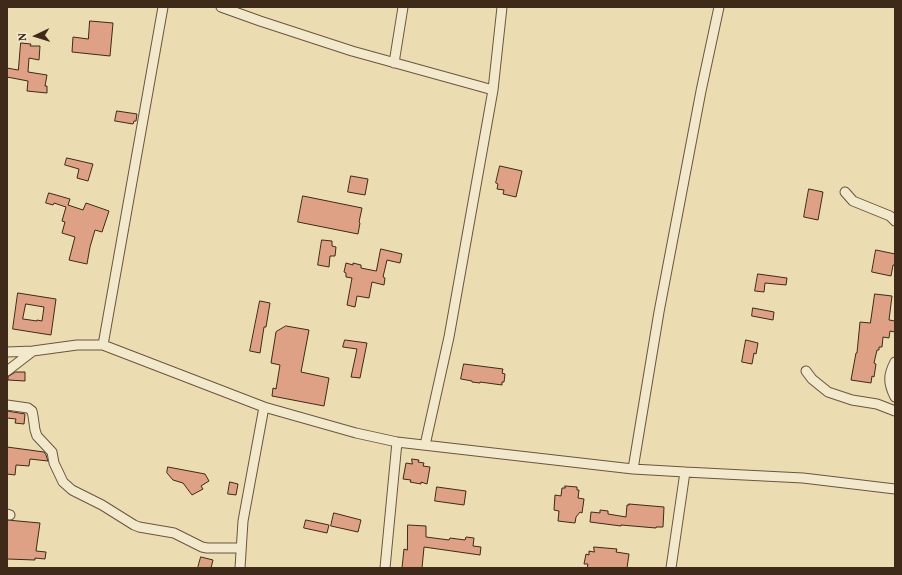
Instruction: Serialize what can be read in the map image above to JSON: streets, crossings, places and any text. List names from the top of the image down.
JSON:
{
  "north": "left"
}
